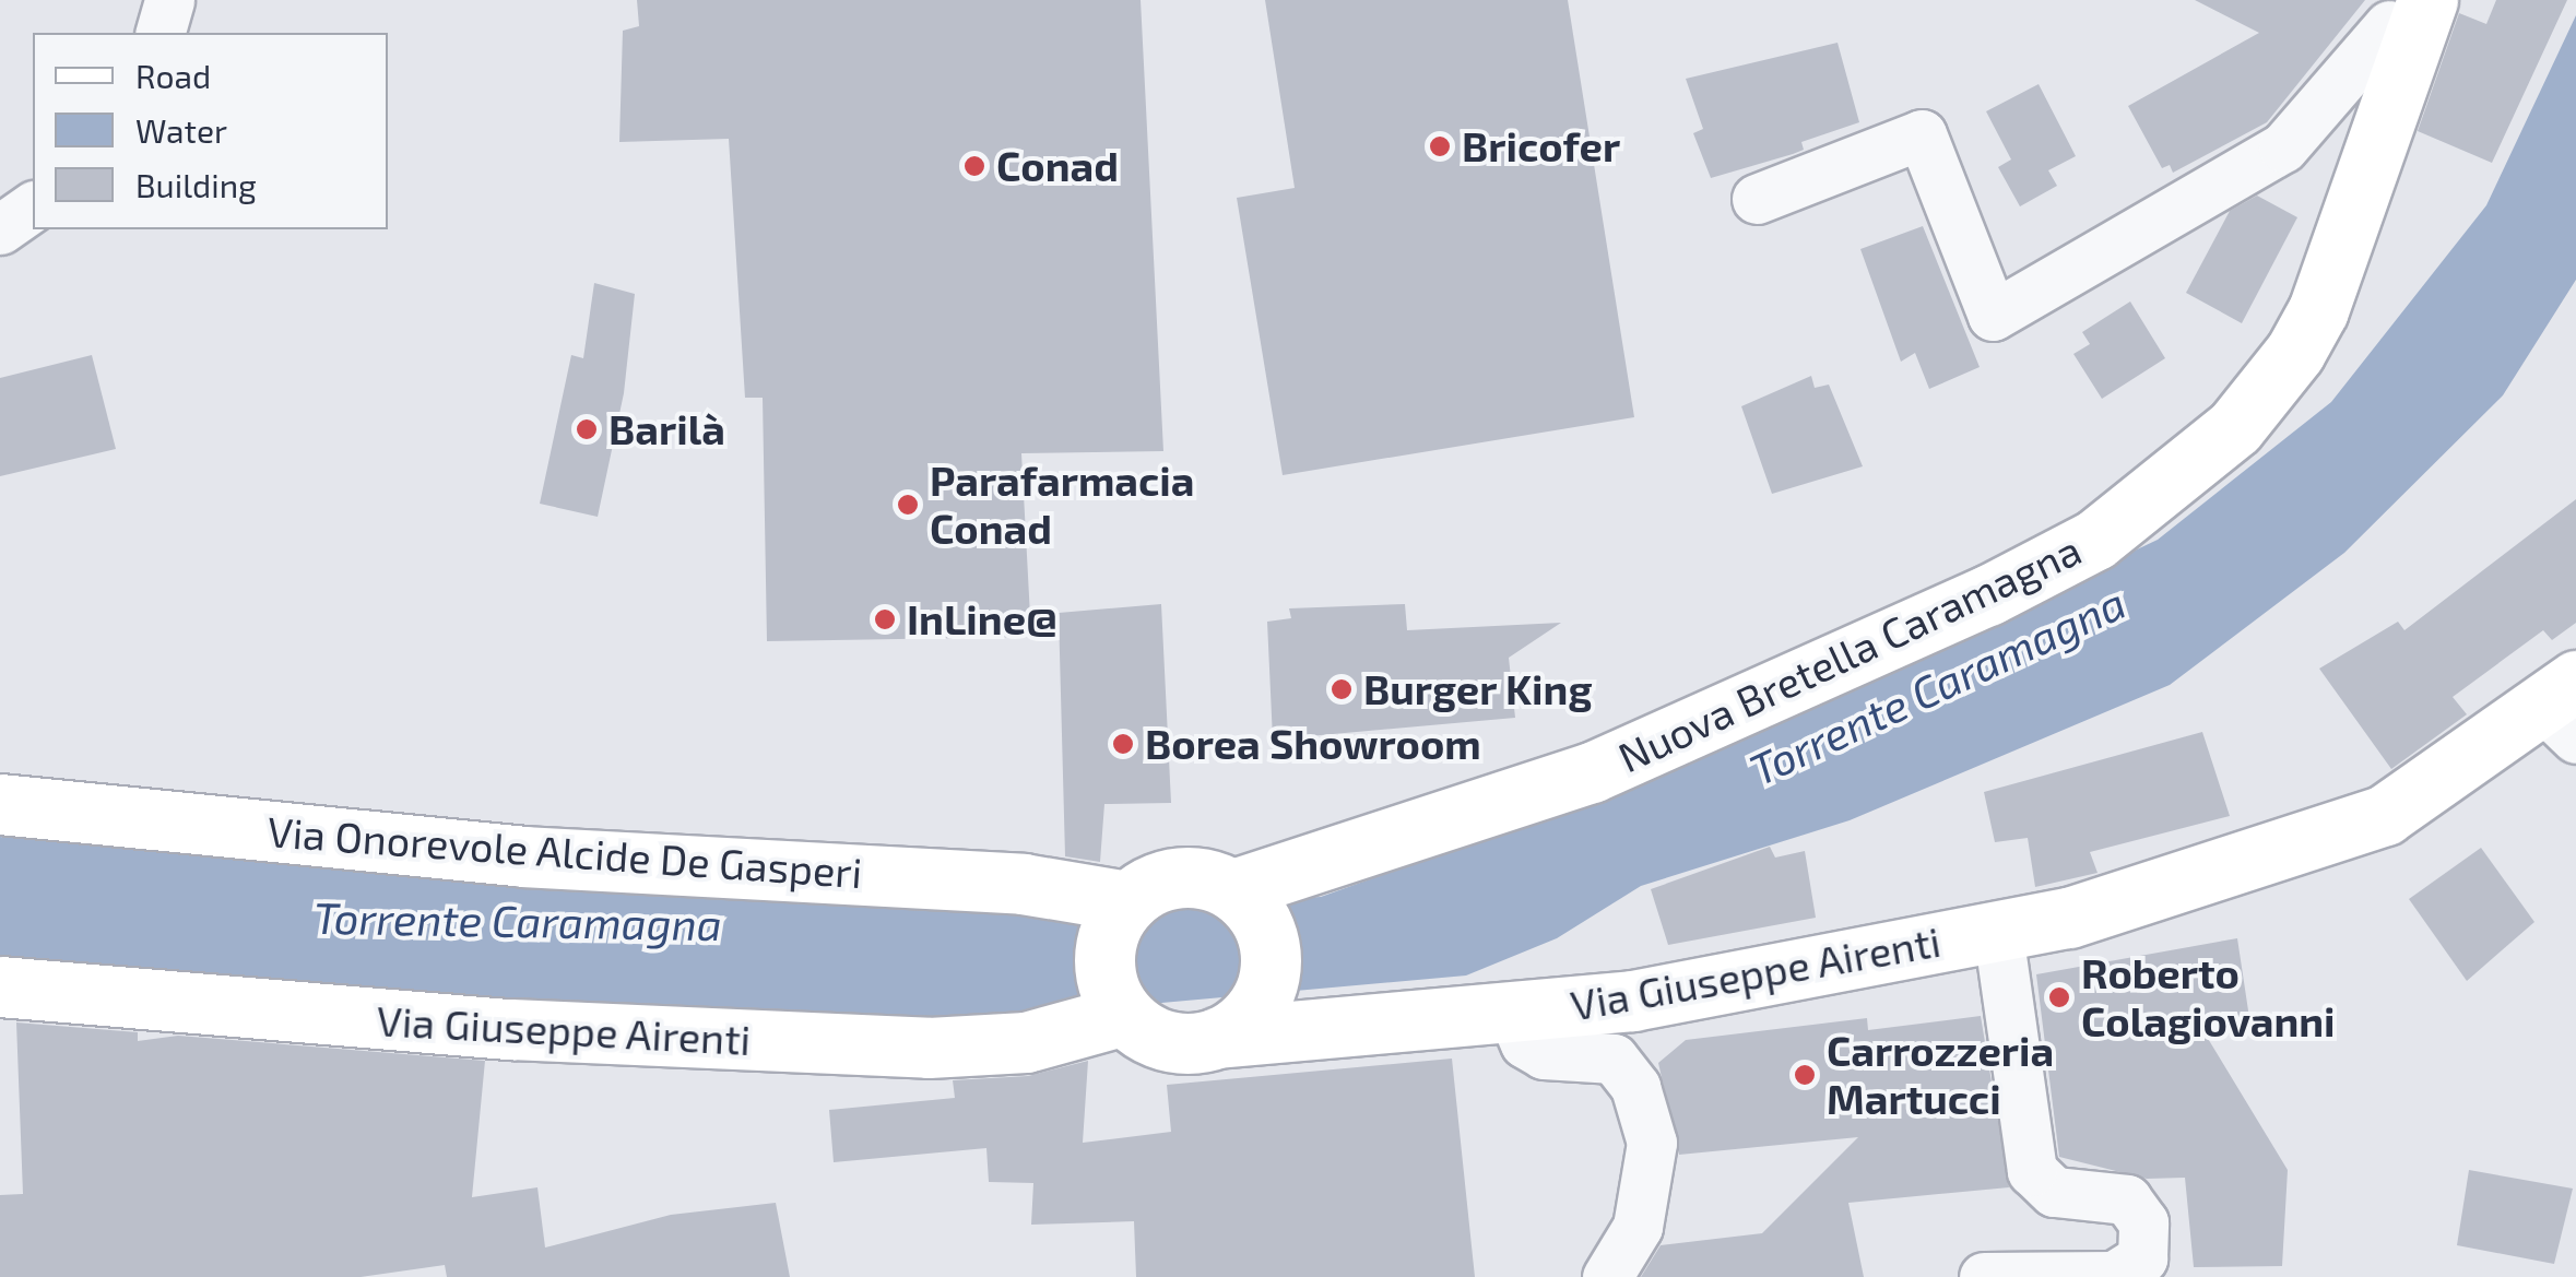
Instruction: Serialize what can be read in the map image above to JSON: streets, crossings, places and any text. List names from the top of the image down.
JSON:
{
  "streets": {
    "main road": ["Nuova Bretella Caramagna", "Via Onorevole Alcide De Gasperi", "Via Giuseppe Airenti"]
  },
  "crossings": [
    ["Nuova Bretella Caramagna", "Via Onorevole Alcide De Gasperi"],
    ["Nuova Bretella Caramagna", "Via Giuseppe Airenti"],
    ["Via Onorevole Alcide De Gasperi", "Via Giuseppe Airenti"]
  ],
  "water": ["Torrente Caramagna"],
  "places": [
    "Bricofer",
    "Conad",
    "Barilà",
    "Parafarmacia Conad",
    "InLine@",
    "Burger King",
    "Borea Showroom",
    "Roberto Colagiovanni",
    "Carrozzeria Martucci"
  ],
  "legend": ["Road", "Water", "Building"]
}
